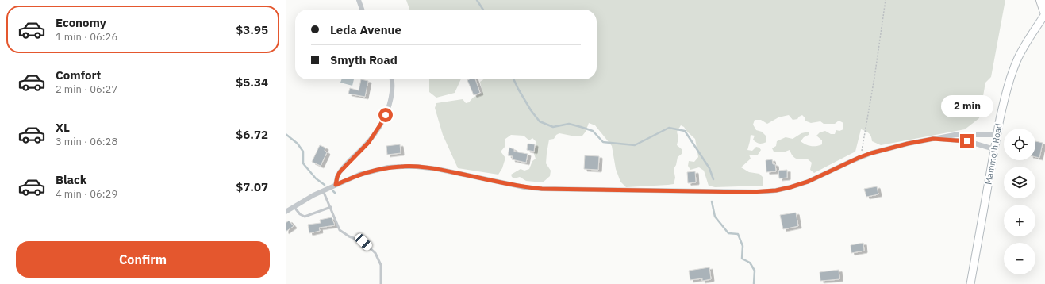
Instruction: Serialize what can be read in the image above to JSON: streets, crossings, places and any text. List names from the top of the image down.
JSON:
{
  "streets": {
    "main road": ["Mammoth Road"]
  },
  "page": {
    "list": [
      {
        "name": "Economy",
        "note": "1 min · 06:26",
        "value": "$3.95"
      },
      {
        "name": "Comfort",
        "note": "2 min · 06:27",
        "value": "$5.34"
      },
      {
        "name": "XL",
        "note": "3 min · 06:28",
        "value": "$6.72"
      },
      {
        "name": "Black",
        "note": "4 min · 06:29",
        "value": "$7.07"
      }
    ],
    "banner": ["Leda Avenue", "Smyth Road"],
    "bubble": "2 min",
    "map_buttons": ["+", "−"],
    "buttons": "Confirm"
  }
}
